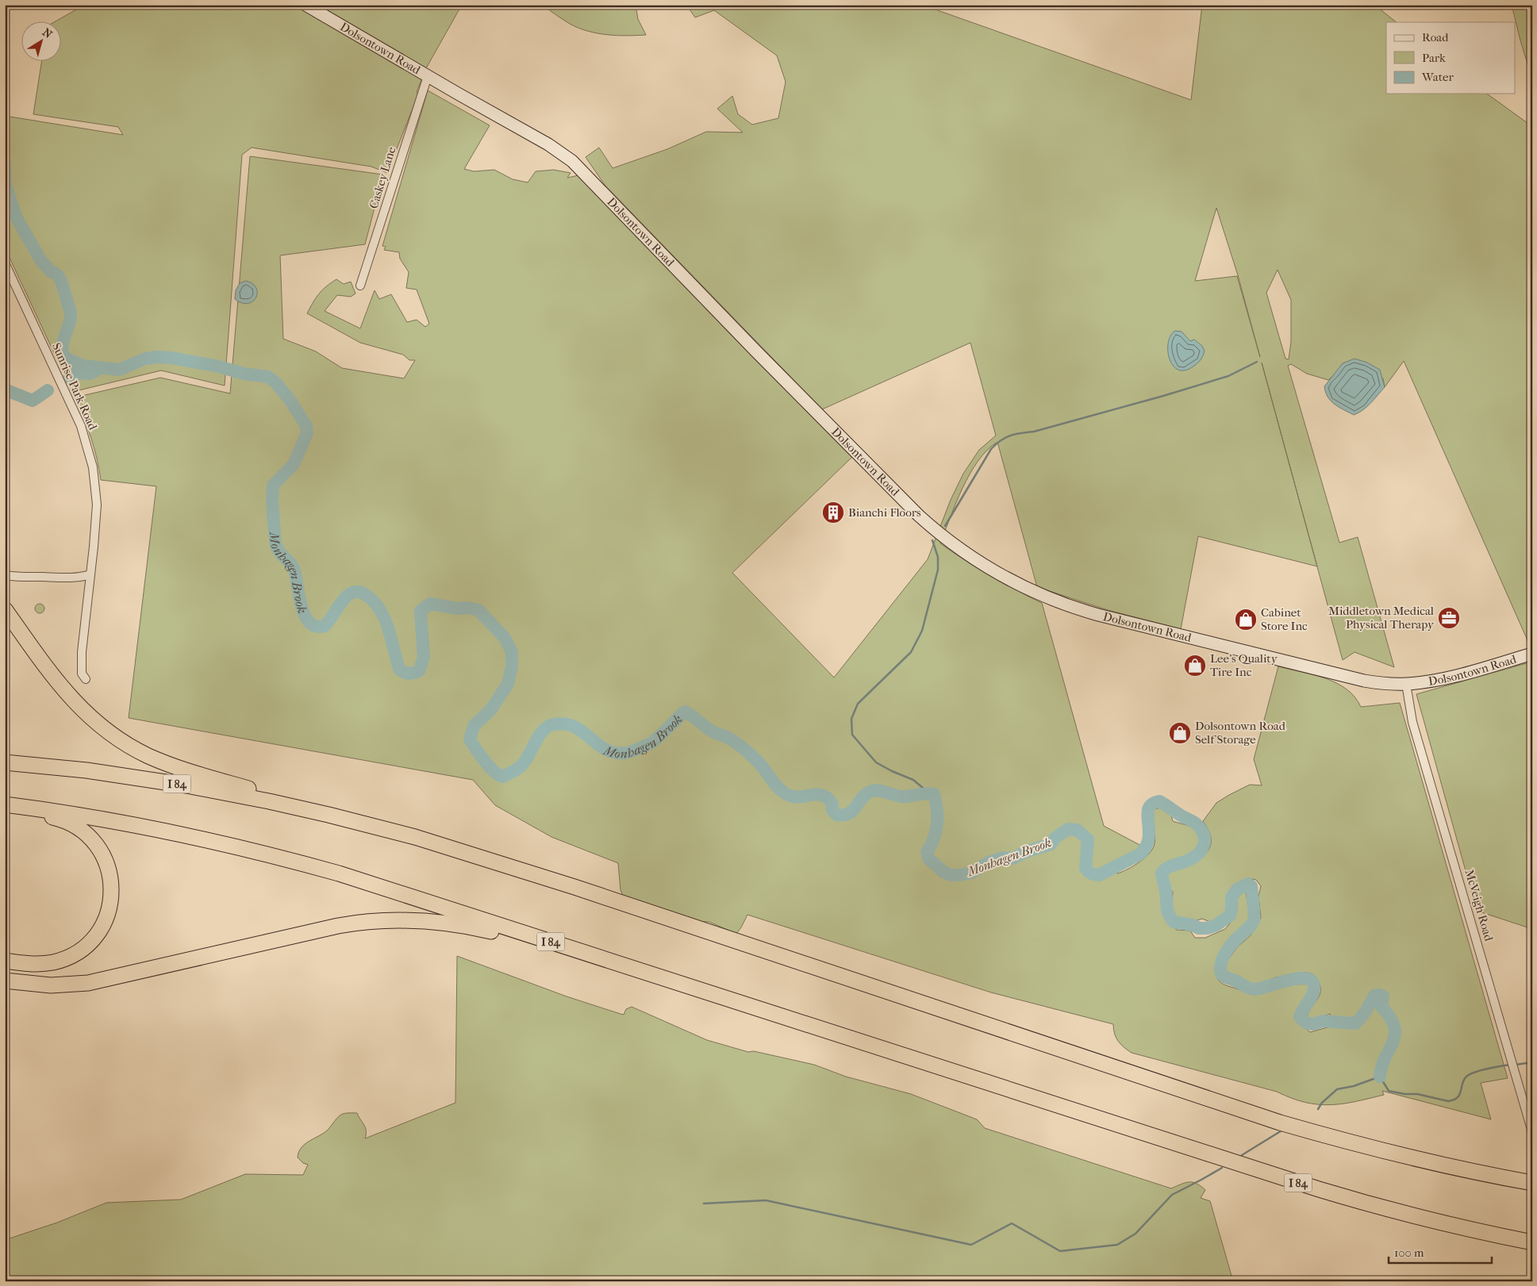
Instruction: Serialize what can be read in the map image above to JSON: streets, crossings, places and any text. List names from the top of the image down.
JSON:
{
  "streets": {
    "highway": ["I 84"],
    "street": [
      "Dolsontown Road",
      "Caskey Lane",
      "Sunrise Park Road",
      "McVeigh Road"
    ]
  },
  "crossings": [
    ["Dolsontown Road", "Caskey Lane"],
    ["Dolsontown Road", "McVeigh Road"]
  ],
  "water": ["Monhagen Brook"],
  "places": {
    "building": ["Bianchi Floors"],
    "office": ["Middletown Medical Physical Therapy"],
    "shop": ["Cabinet Store Inc", "Lee's Quality Tire Inc", "Dolsontown Road Self Storage"]
  },
  "legend": ["Road", "Park", "Water"],
  "scale_bar": "100 m",
  "north": "top right"
}
